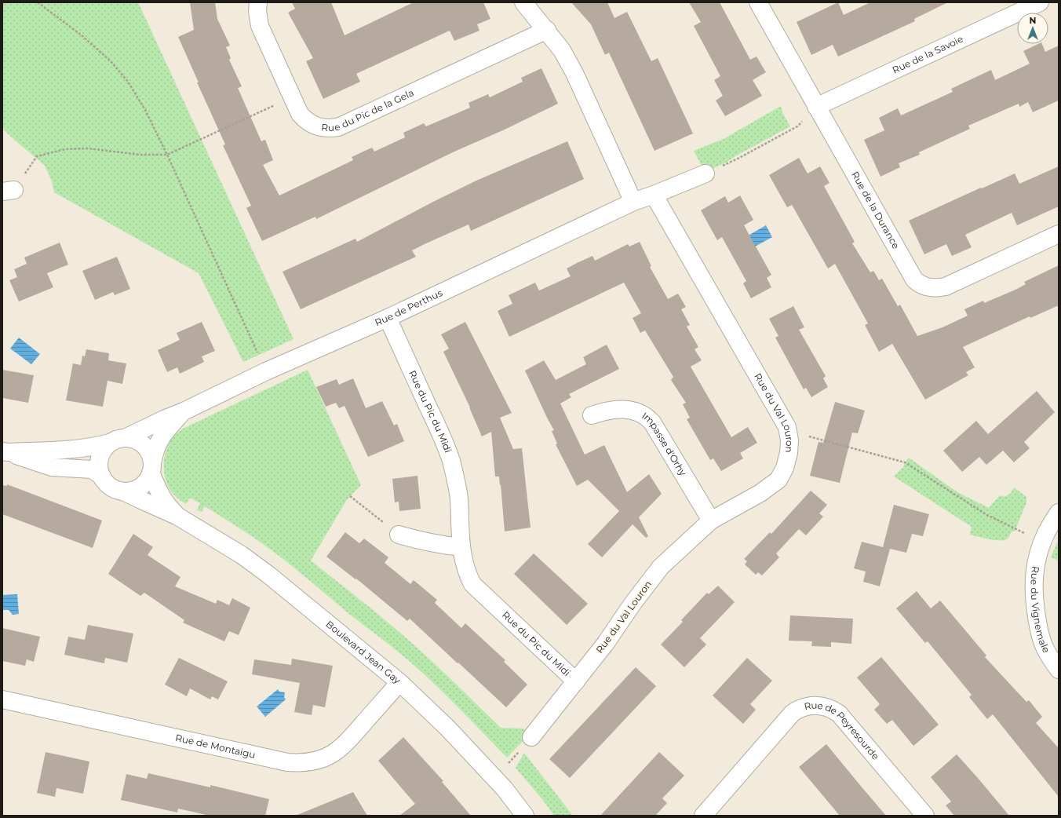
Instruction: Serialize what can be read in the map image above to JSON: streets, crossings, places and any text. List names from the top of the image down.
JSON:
{
  "streets": {
    "street": [
      "Rue de la Savoie",
      "Rue du Pic de la Gela",
      "Rue de la Durance",
      "Rue de Perthus",
      "Rue du Pic du Midi",
      "Rue du Val Louron",
      "Impasse d'Orhy",
      "Rue du Vignemale",
      "Boulevard Jean Gay",
      "Rue de Peyresourde",
      "Rue de Montaigu"
    ]
  },
  "crossings": [
    ["Rue de la Savoie", "Rue de la Durance"],
    ["Rue de Perthus", "Rue du Pic du Midi"],
    ["Rue de Perthus", "Boulevard Jean Gay"],
    ["Rue du Pic du Midi", "Rue du Val Louron"],
    ["Rue du Val Louron", "Impasse d'Orhy"],
    ["Boulevard Jean Gay", "Rue de Montaigu"]
  ],
  "north": "top"
}
